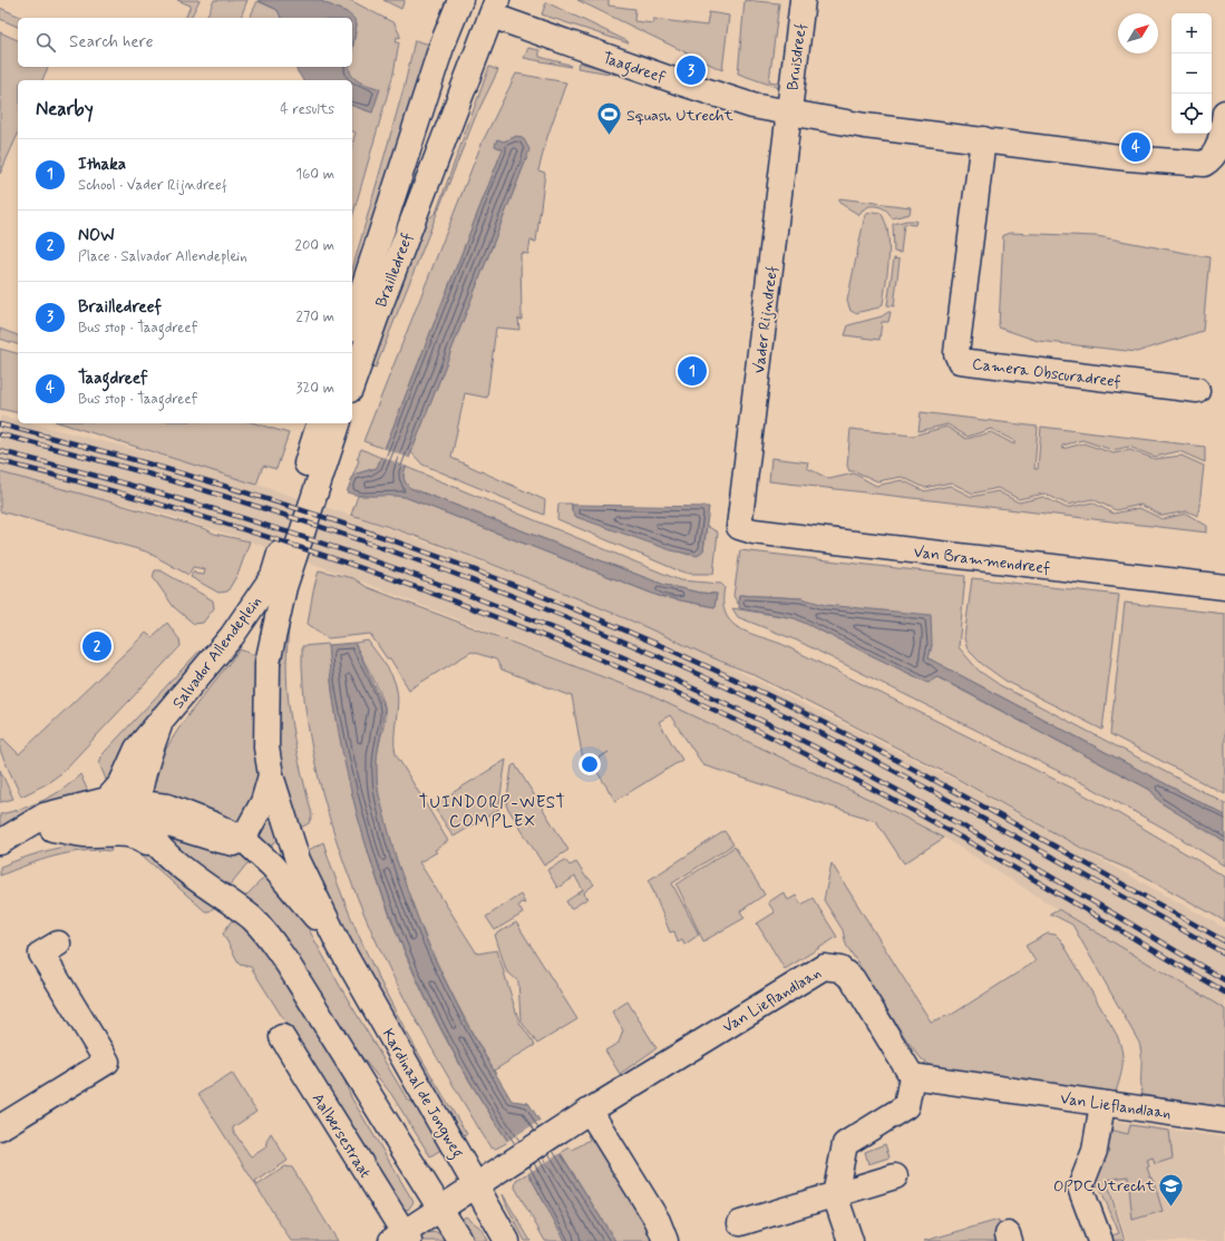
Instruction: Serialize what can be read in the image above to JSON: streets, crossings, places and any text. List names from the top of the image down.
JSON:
{
  "streets": {
    "street": [
      "Bruisdreef",
      "Taagdreef",
      "Brailledreef",
      "Vader Rijndreef",
      "Camera Obscuradreef",
      "Van Brammendreef",
      "Salvador Allendeplein",
      "Van Lieflandlaan",
      "Kardinaal de Jongweg",
      "Aalbersestraat"
    ]
  },
  "crossings": [
    ["Bruisdreef", "Taagdreef"],
    ["Bruisdreef", "Vader Rijndreef"],
    ["Taagdreef", "Brailledreef"],
    ["Taagdreef", "Vader Rijndreef"],
    ["Taagdreef", "Camera Obscuradreef"],
    ["Vader Rijndreef", "Van Brammendreef"],
    ["Salvador Allendeplein", "Kardinaal de Jongweg"],
    ["Van Lieflandlaan", "Kardinaal de Jongweg"],
    ["Van Lieflandlaan", "Aalbersestraat"]
  ],
  "districts": ["TUINDORP-WEST COMPLEX"],
  "places": {
    "sports": ["Squash Utrecht"],
    "school or university": ["OPDC Utrecht"]
  },
  "north": "top right",
  "page": {
    "map_buttons": ["+", "−"],
    "search": "Search here",
    "pins": [
      "3",
      "4",
      "1",
      "2"
    ],
    "heading": ["Nearby", "4 results"],
    "list": [
      {
        "mark": "1",
        "name": "Ithaka",
        "note": "School · Vader Rijndreef",
        "value": "160 m"
      },
      {
        "mark": "2",
        "name": "NOW",
        "note": "Place · Salvador Allendeplein",
        "value": "200 m"
      },
      {
        "mark": "3",
        "name": "Brailledreef",
        "note": "Bus stop · Taagdreef",
        "value": "270 m"
      },
      {
        "mark": "4",
        "name": "Taagdreef",
        "note": "Bus stop · Taagdreef",
        "value": "320 m"
      }
    ]
  }
}
